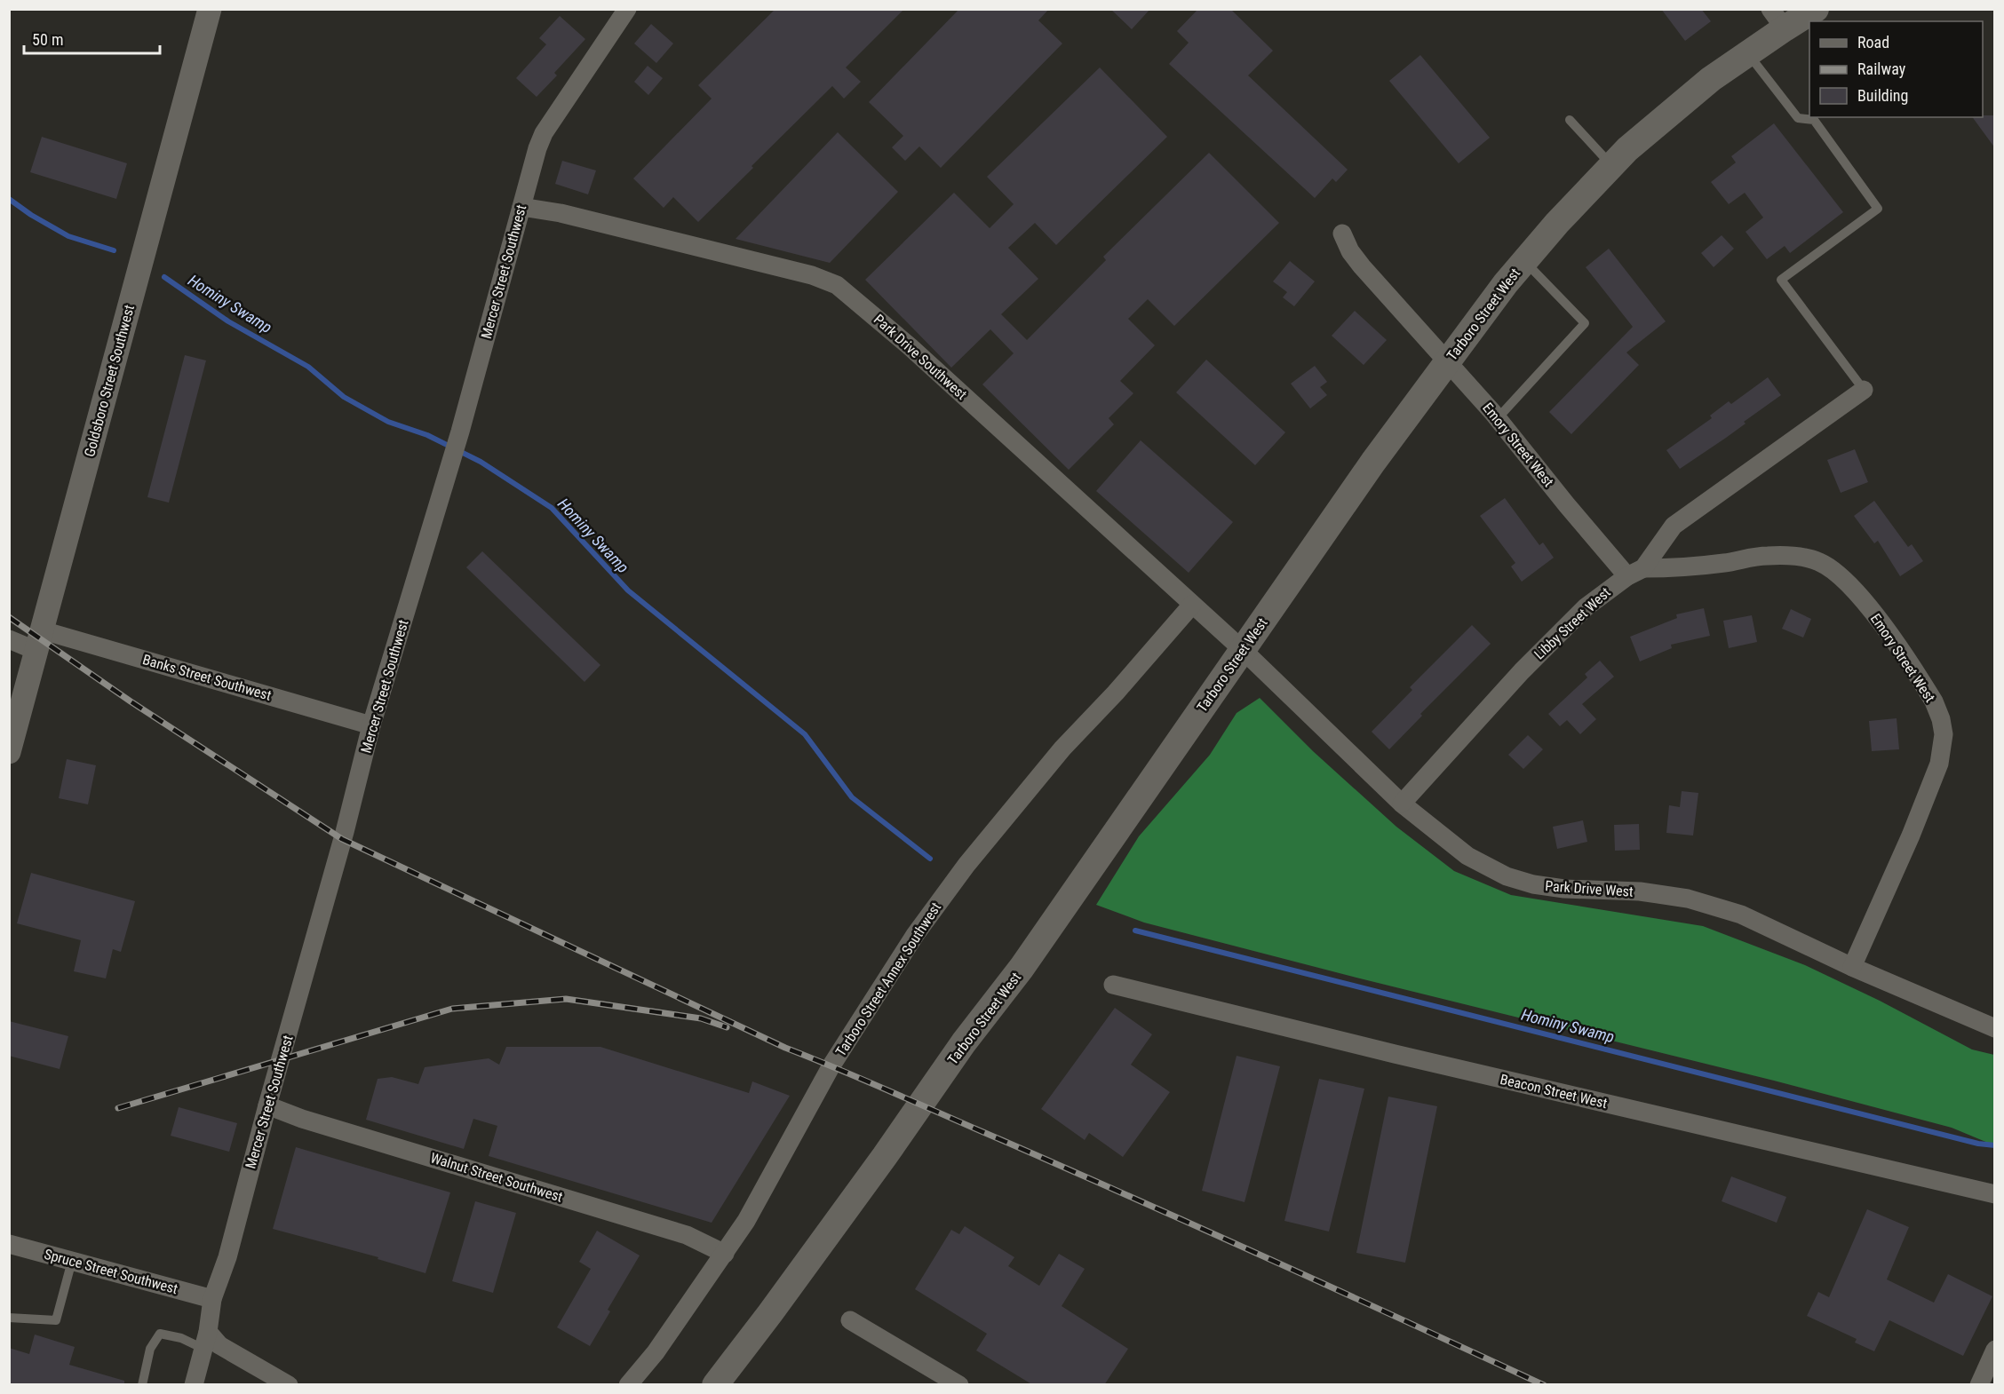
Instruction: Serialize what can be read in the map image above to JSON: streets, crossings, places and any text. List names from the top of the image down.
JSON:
{
  "streets": {
    "main road": ["Tarboro Street West"],
    "street": [
      "Mercer Street Southwest",
      "Park Drive Southwest",
      "Goldsboro Street Southwest",
      "Emory Street West",
      "Libby Street West",
      "Banks Street Southwest",
      "Park Drive West",
      "Tarboro Street Annex Southwest",
      "Beacon Street West",
      "Walnut Street Southwest",
      "Spruce Street Southwest"
    ]
  },
  "crossings": [
    ["Mercer Street Southwest", "Park Drive Southwest"],
    ["Mercer Street Southwest", "Banks Street Southwest"],
    ["Mercer Street Southwest", "Walnut Street Southwest"],
    ["Mercer Street Southwest", "Spruce Street Southwest"],
    ["Tarboro Street West", "Park Drive Southwest"],
    ["Tarboro Street West", "Emory Street West"],
    ["Tarboro Street West", "Park Drive West"],
    ["Park Drive Southwest", "Park Drive West"],
    ["Park Drive Southwest", "Tarboro Street Annex Southwest"],
    ["Goldsboro Street Southwest", "Banks Street Southwest"],
    ["Emory Street West", "Libby Street West"],
    ["Emory Street West", "Park Drive West"],
    ["Libby Street West", "Park Drive West"],
    ["Tarboro Street Annex Southwest", "Walnut Street Southwest"]
  ],
  "water": ["Hominy Swamp"],
  "legend": ["Road", "Railway", "Building"],
  "scale_bar": "50 m"
}
